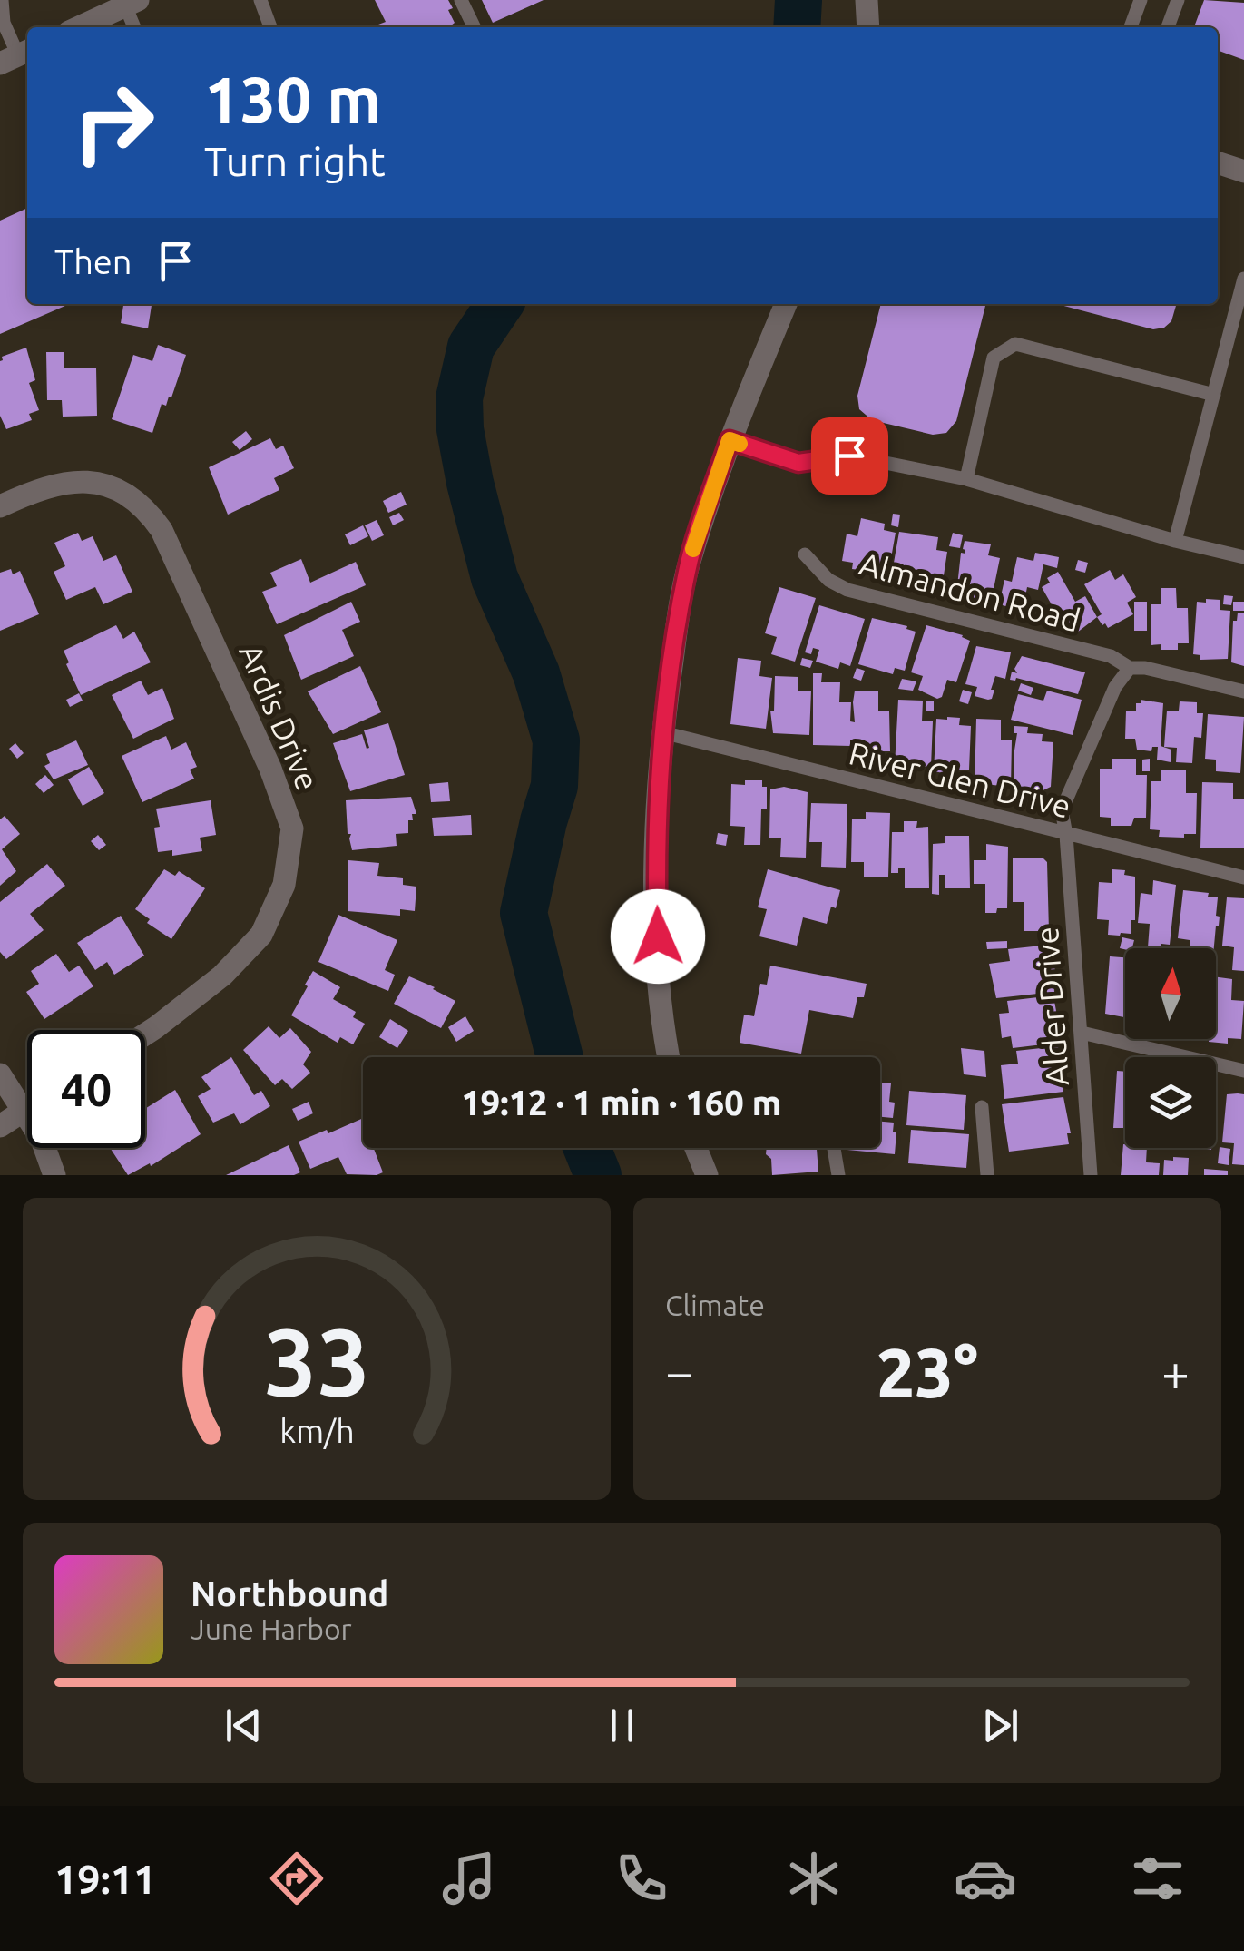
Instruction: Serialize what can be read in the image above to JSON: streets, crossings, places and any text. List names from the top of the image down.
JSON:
{
  "streets": {
    "street": ["Ardis Drive"],
    "lane": ["Almandon Road", "River Glen Drive", "Alder Drive"]
  },
  "crossings": [
    ["Almandon Road", "Alder Drive"],
    ["River Glen Drive", "Alder Drive"]
  ],
  "north": "top",
  "page": {
    "turn": ["130 m", "Turn right"],
    "then": "Then",
    "limit": "40",
    "trip": "19:12 · 1 min · 160 m",
    "tile": "Climate",
    "heat": ["−", "23°", "+"],
    "song": ["Northbound", "June Harbor"],
    "tabs": "19:11",
    "gauge": ["33", "km/h"]
  }
}
